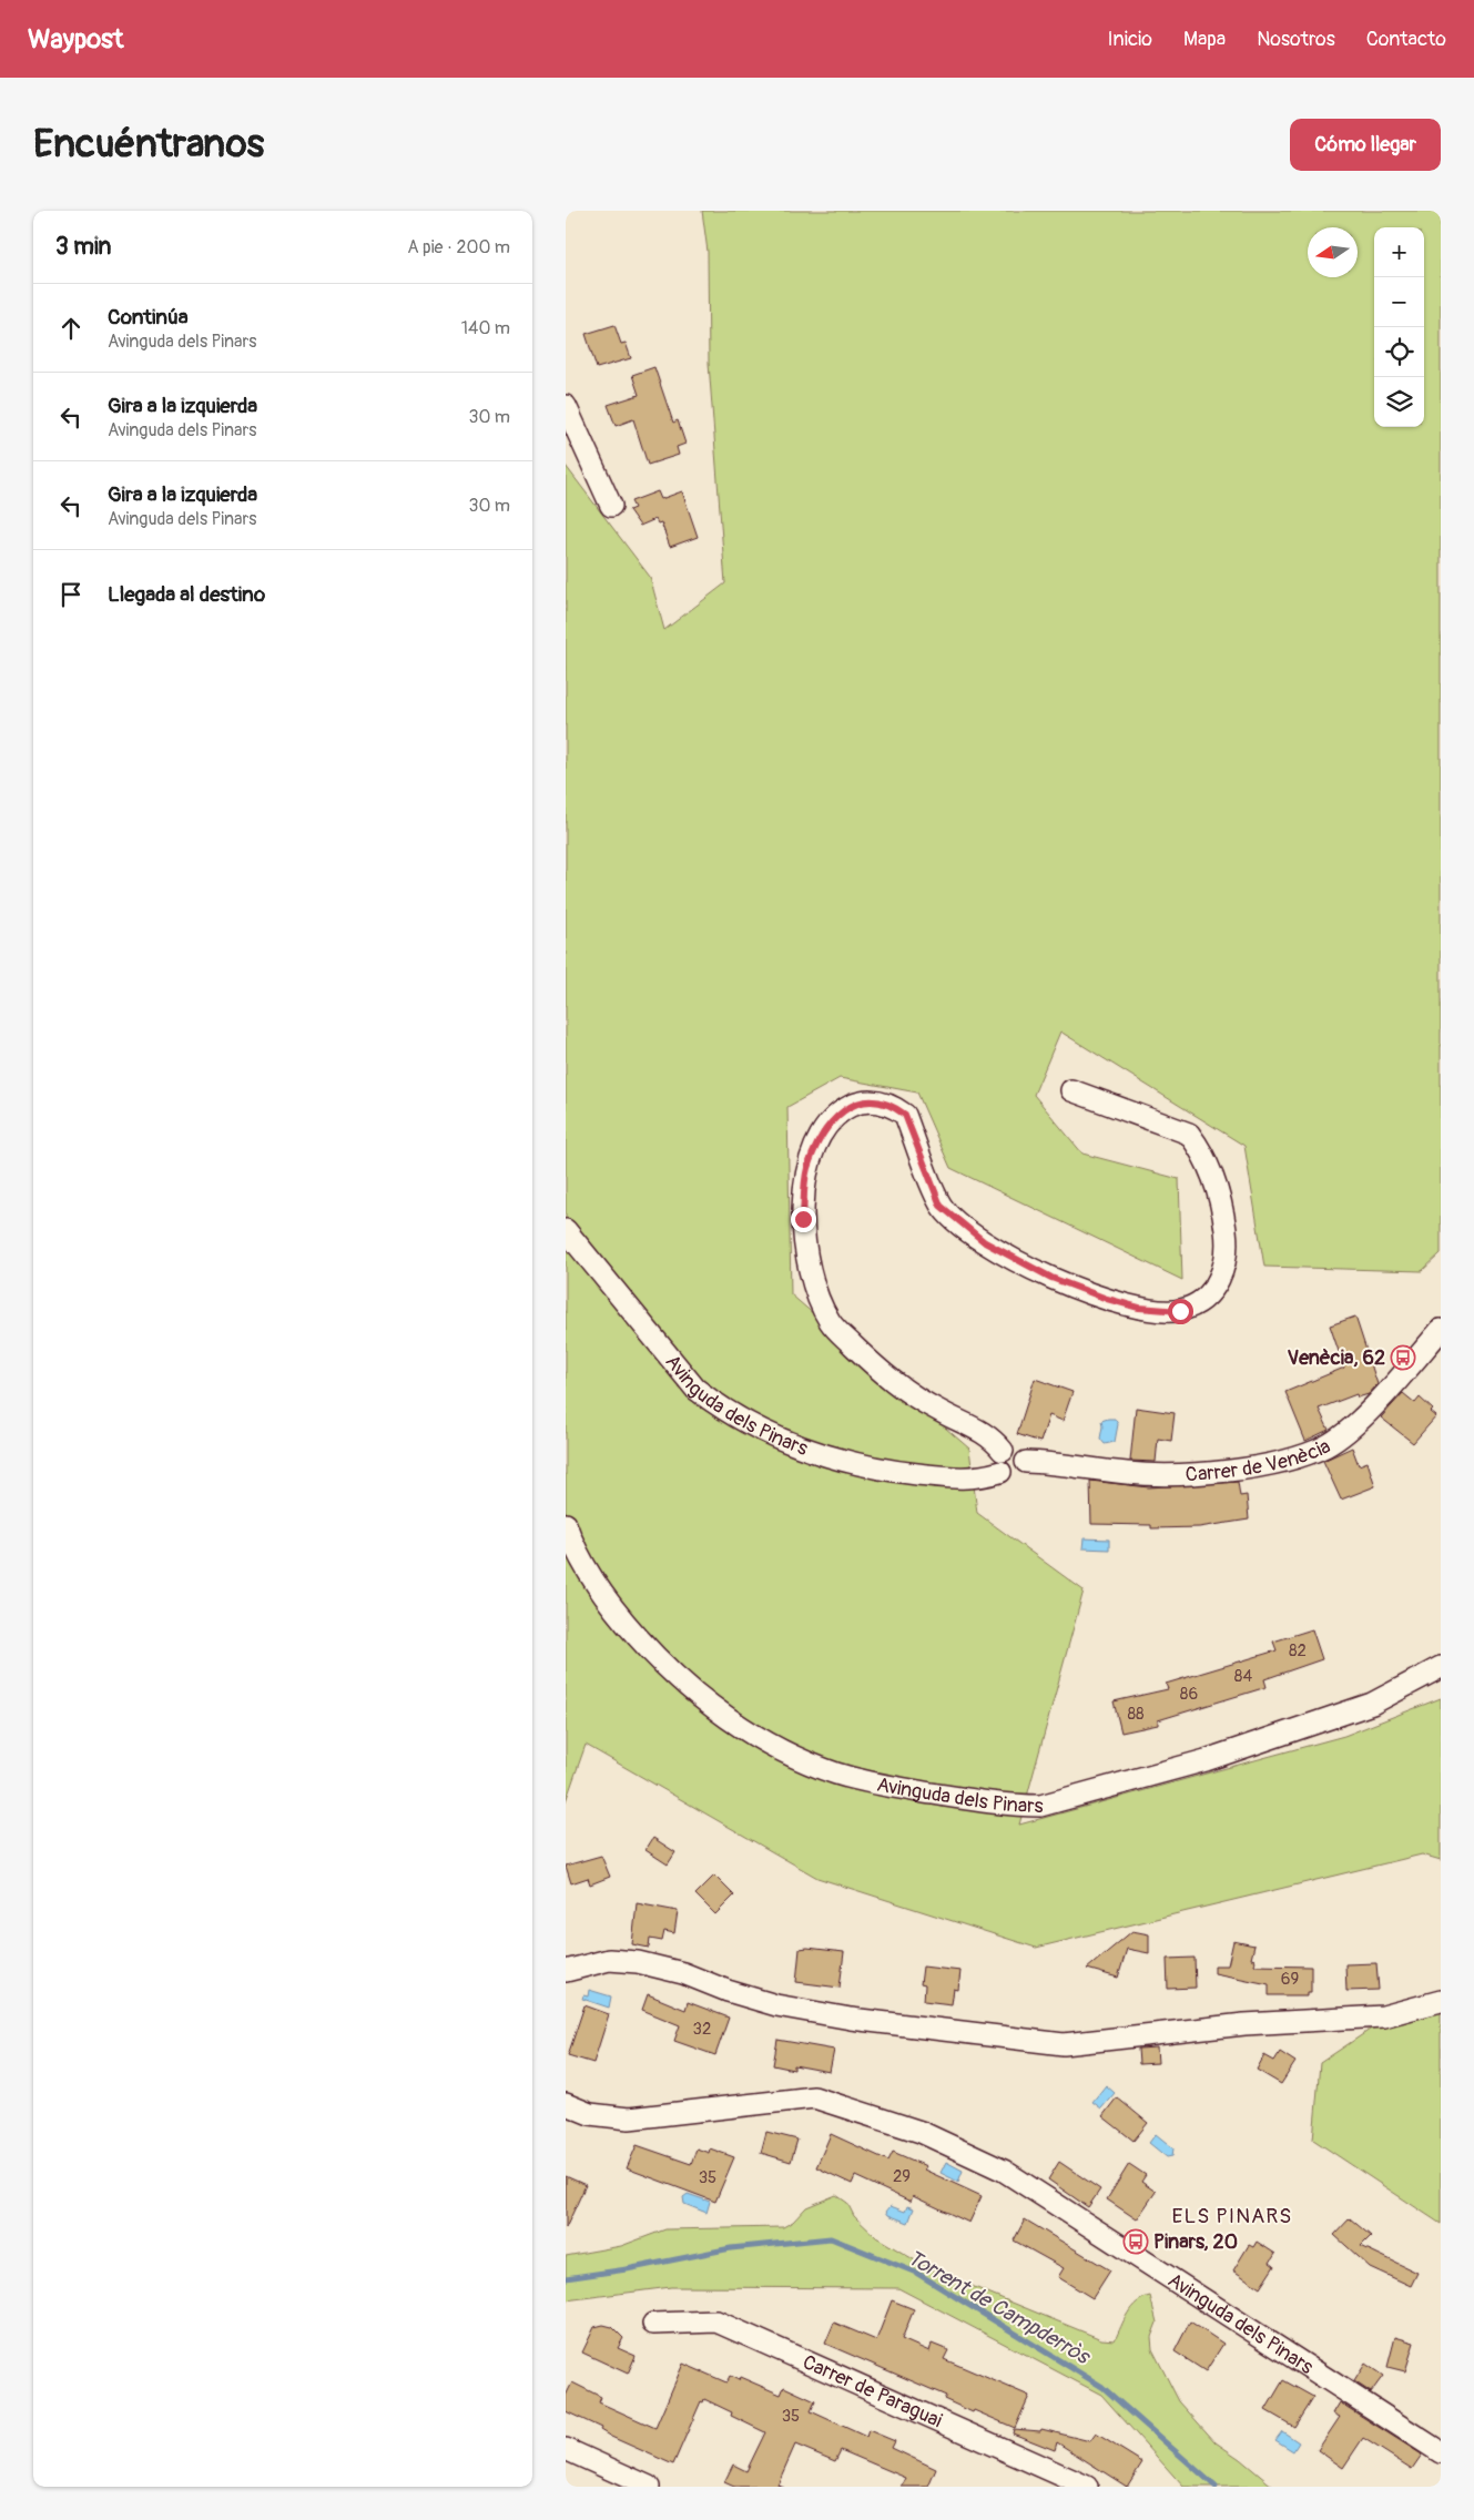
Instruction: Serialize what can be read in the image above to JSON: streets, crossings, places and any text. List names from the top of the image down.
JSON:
{
  "streets": {
    "street": ["Avinguda dels Pinars", "Carrer de Venècia", "Carrer de Paraguai"]
  },
  "crossings": [
    ["Avinguda dels Pinars", "Carrer de Venècia"]
  ],
  "districts": ["ELS PINARS"],
  "water": ["Torrent de Campderròs"],
  "places": {
    "bus stop": ["Venècia, 62", "Pinars, 20"]
  },
  "house_numbers": [
    "82",
    "84",
    "86",
    "88",
    "69",
    "32",
    "29",
    "35",
    "35"
  ],
  "north": "left",
  "page": {
    "header": "Waypost",
    "nav": [
      "Inicio",
      "Mapa",
      "Nosotros",
      "Contacto"
    ],
    "buttons": "Cómo llegar",
    "title": "Encuéntranos",
    "heading": ["3 min", "A pie · 200 m"],
    "map_buttons": ["+", "−"],
    "list": [
      ["Continúa", "Avinguda dels Pinars", "140 m"],
      ["Gira a la izquierda", "Avinguda dels Pinars", "30 m"],
      ["Gira a la izquierda", "Avinguda dels Pinars", "30 m"],
      "Llegada al destino"
    ]
  }
}
